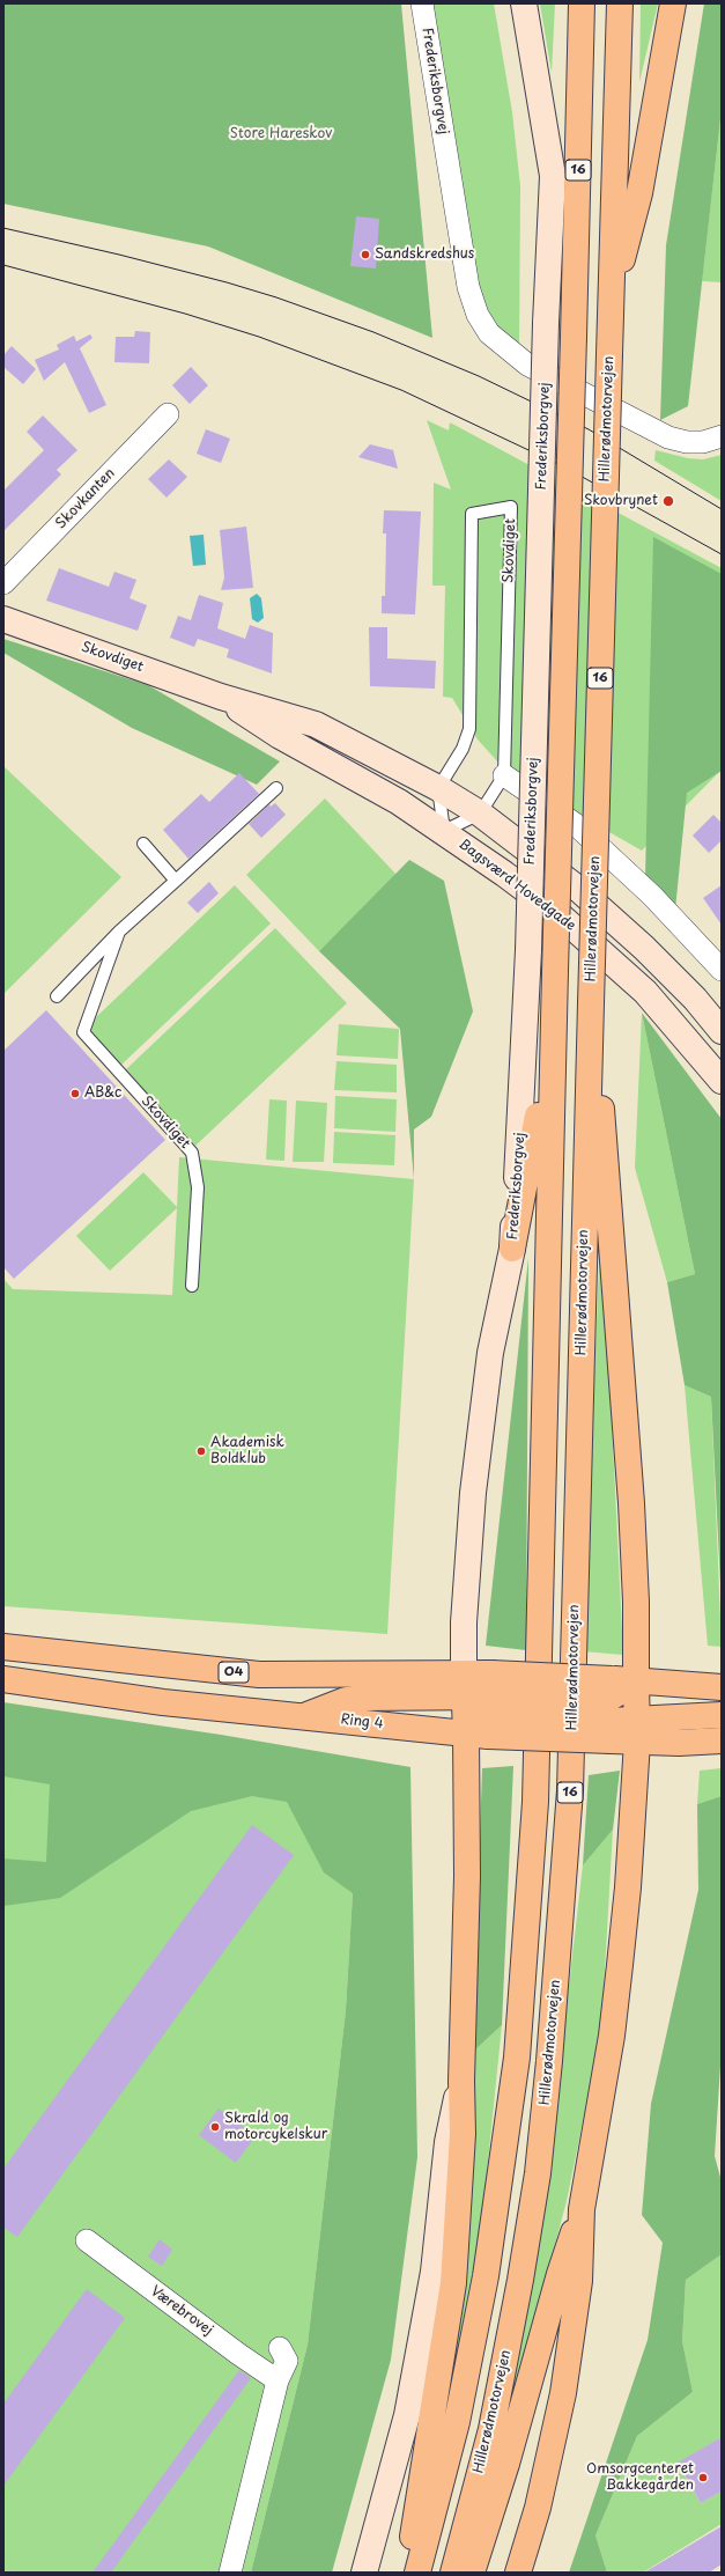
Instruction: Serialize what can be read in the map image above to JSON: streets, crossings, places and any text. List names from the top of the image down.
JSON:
{
  "streets": {
    "main road": [
      "16",
      "Hillerødmotorvejen",
      "O4",
      "Ring 4"
    ],
    "street": [
      "Frederiksborgvej",
      "Skovkanten",
      "Skovdiget",
      "Bagsværd Hovedgade",
      "Værebrovej"
    ]
  },
  "crossings": [
    ["Frederiksborgvej", "O4"],
    ["Skovdiget", "Bagsværd Hovedgade"]
  ],
  "parks": ["Store Hareskov"],
  "places": [
    "Sandskredshus",
    "Skovbrynet",
    "AB&c",
    "Akademisk Boldklub",
    "Skrald og motorcykelskur",
    "Omsorgcenteret Bakkegården"
  ]
}
